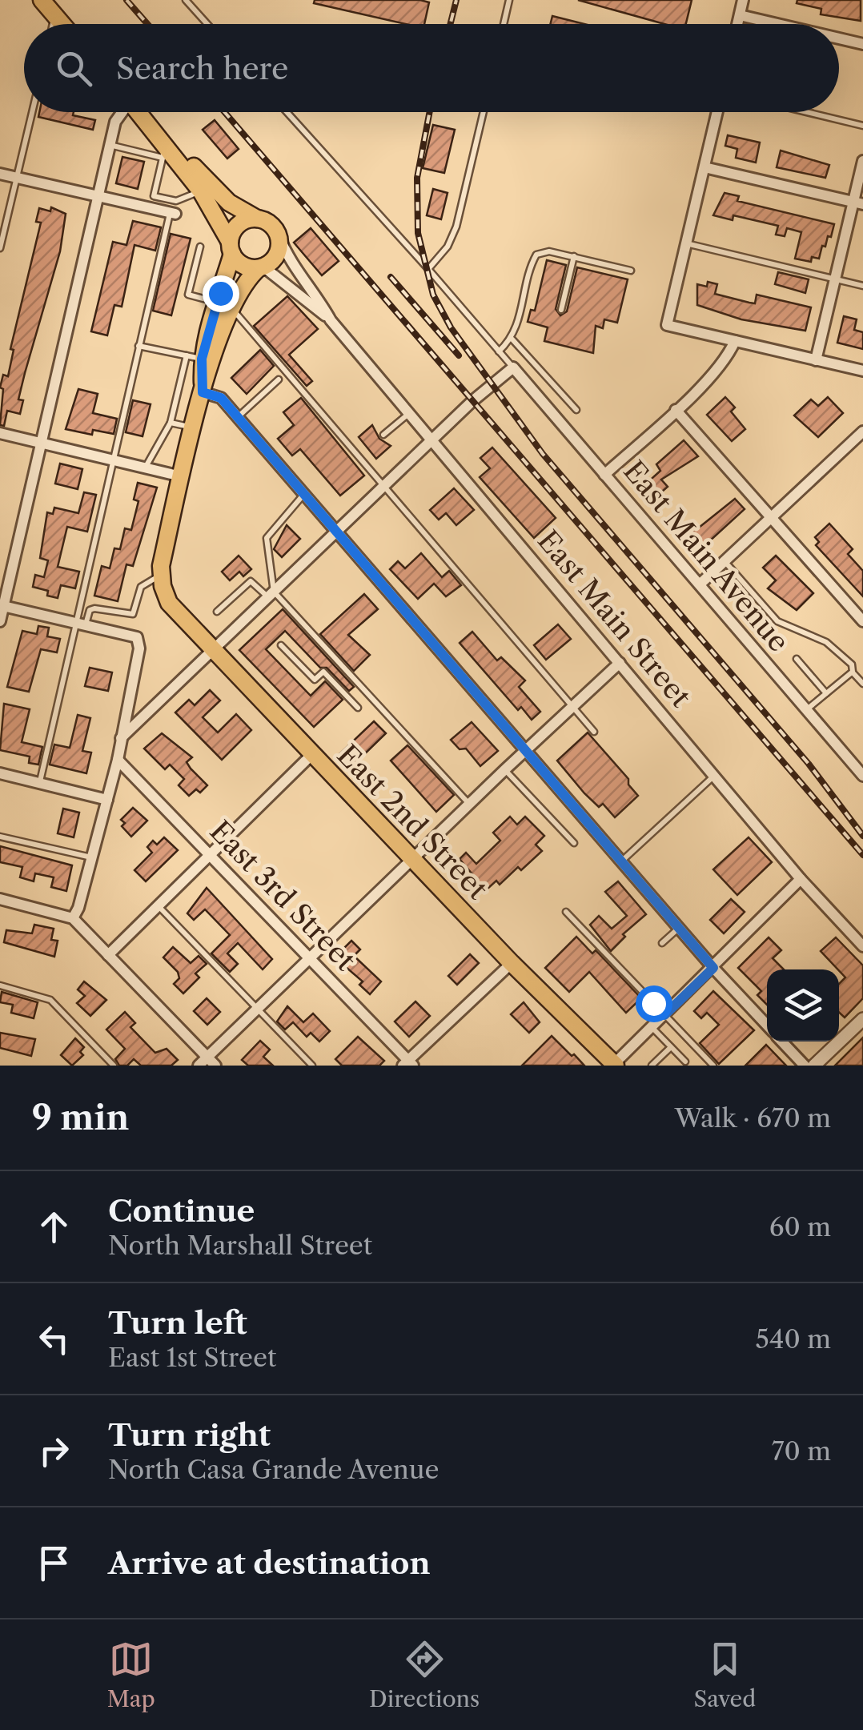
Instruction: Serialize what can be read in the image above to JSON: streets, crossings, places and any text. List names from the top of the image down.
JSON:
{
  "streets": {
    "main road": ["East 2nd Street"],
    "street": ["East Main Avenue", "East Main Street", "East 3rd Street"]
  },
  "page": {
    "search": "Search here",
    "heading": ["9 min", "Walk · 670 m"],
    "list": [
      ["Continue", "North Marshall Street", "60 m"],
      ["Turn left", "East 1st Street", "540 m"],
      ["Turn right", "North Casa Grande Avenue", "70 m"],
      "Arrive at destination"
    ],
    "nav": ["Map", "Directions", "Saved"]
  }
}
